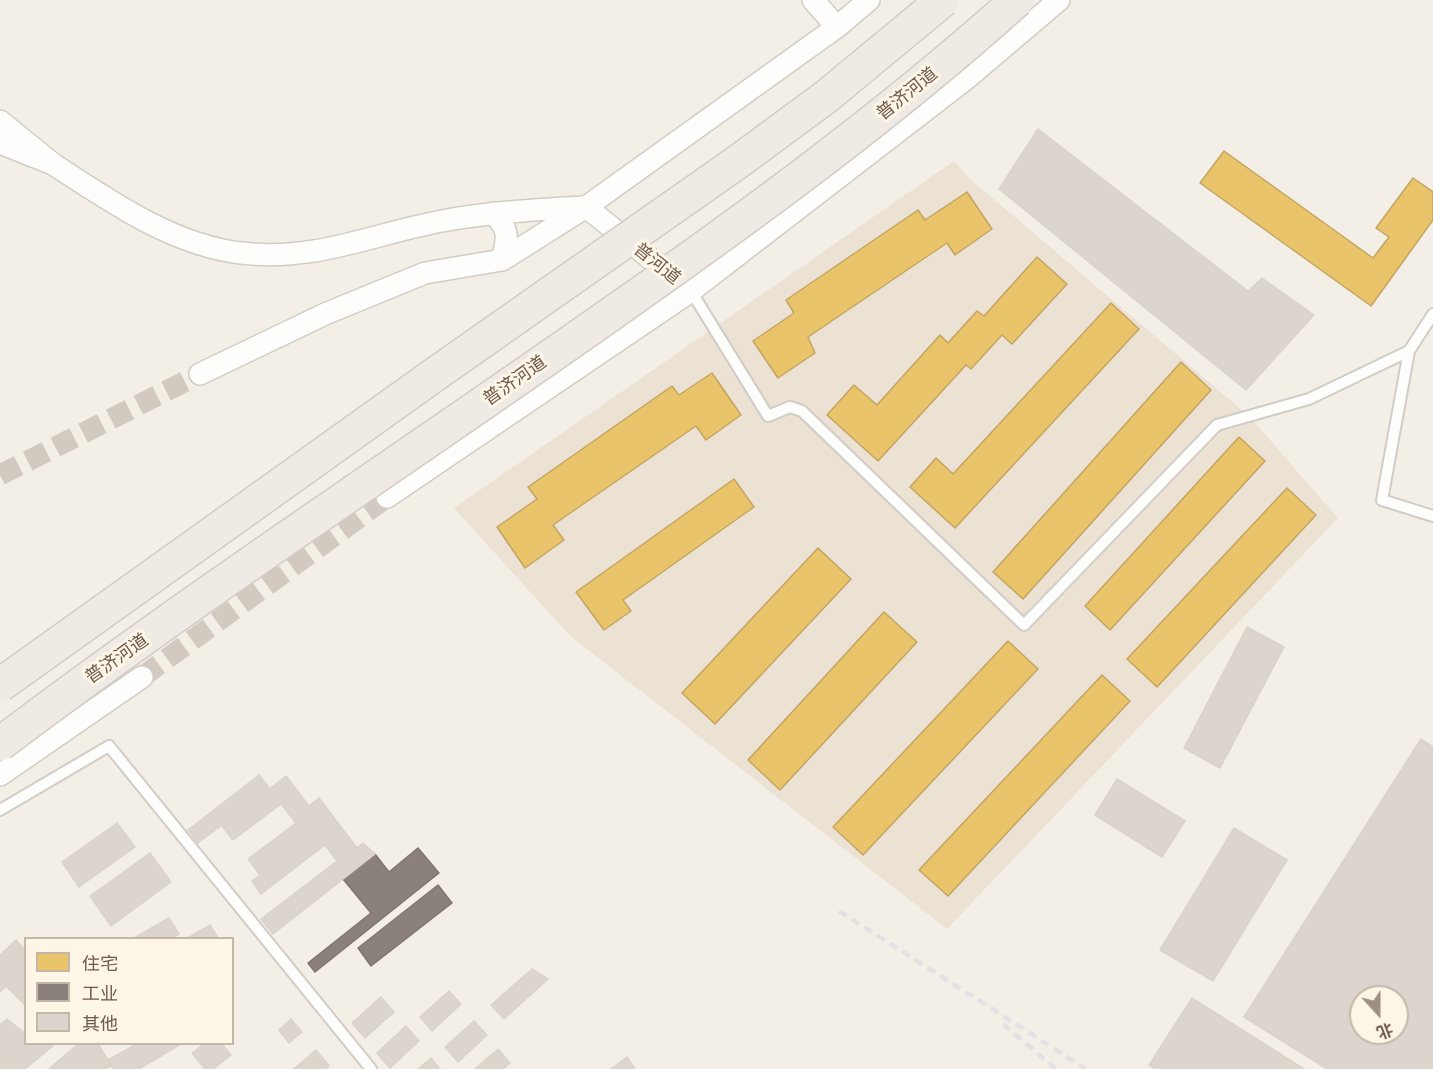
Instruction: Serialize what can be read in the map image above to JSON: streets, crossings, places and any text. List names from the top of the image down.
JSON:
{
  "streets": {
    "highway": ["普济河道"],
    "street": ["普河道"]
  },
  "legend": ["住宅", "工业", "其他"],
  "north": "bottom"
}
